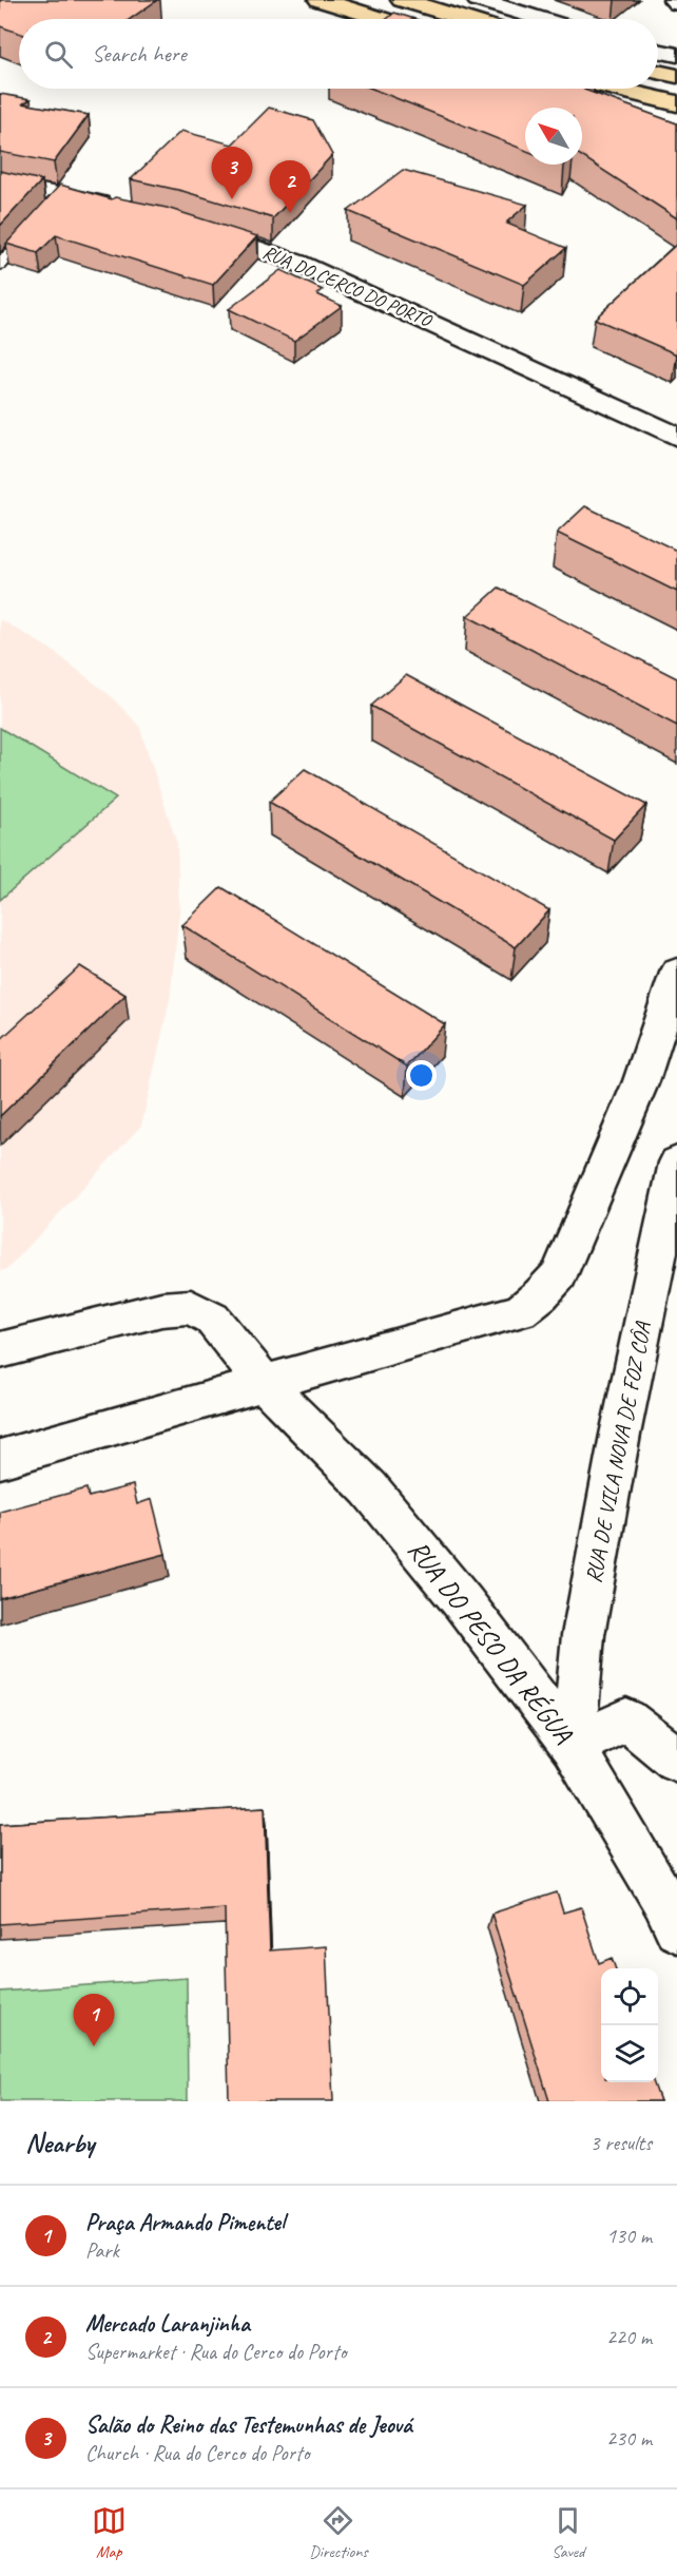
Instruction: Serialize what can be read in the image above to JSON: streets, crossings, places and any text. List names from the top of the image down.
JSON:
{
  "streets": {
    "street": ["RUA DO CERCO DO PORTO", "RUA DE VILA NOVA DE FOZ CÔA", "RUA DO PESO DA RÉGUA"]
  },
  "crossings": [
    ["RUA DE VILA NOVA DE FOZ CÔA", "RUA DO PESO DA RÉGUA"]
  ],
  "north": "top left",
  "page": {
    "search": "Search here",
    "pins": ["3", "2", "1"],
    "heading": ["Nearby", "3 results"],
    "list": [
      {
        "mark": "1",
        "name": "Praça Armando Pimentel",
        "note": "Park",
        "value": "130 m"
      },
      {
        "mark": "2",
        "name": "Mercado Laranjinha",
        "note": "Supermarket · Rua do Cerco do Porto",
        "value": "220 m"
      },
      {
        "mark": "3",
        "name": "Salão do Reino das Testemunhas de Jeová",
        "note": "Church · Rua do Cerco do Porto",
        "value": "230 m"
      }
    ],
    "nav": ["Map", "Directions", "Saved"]
  }
}
